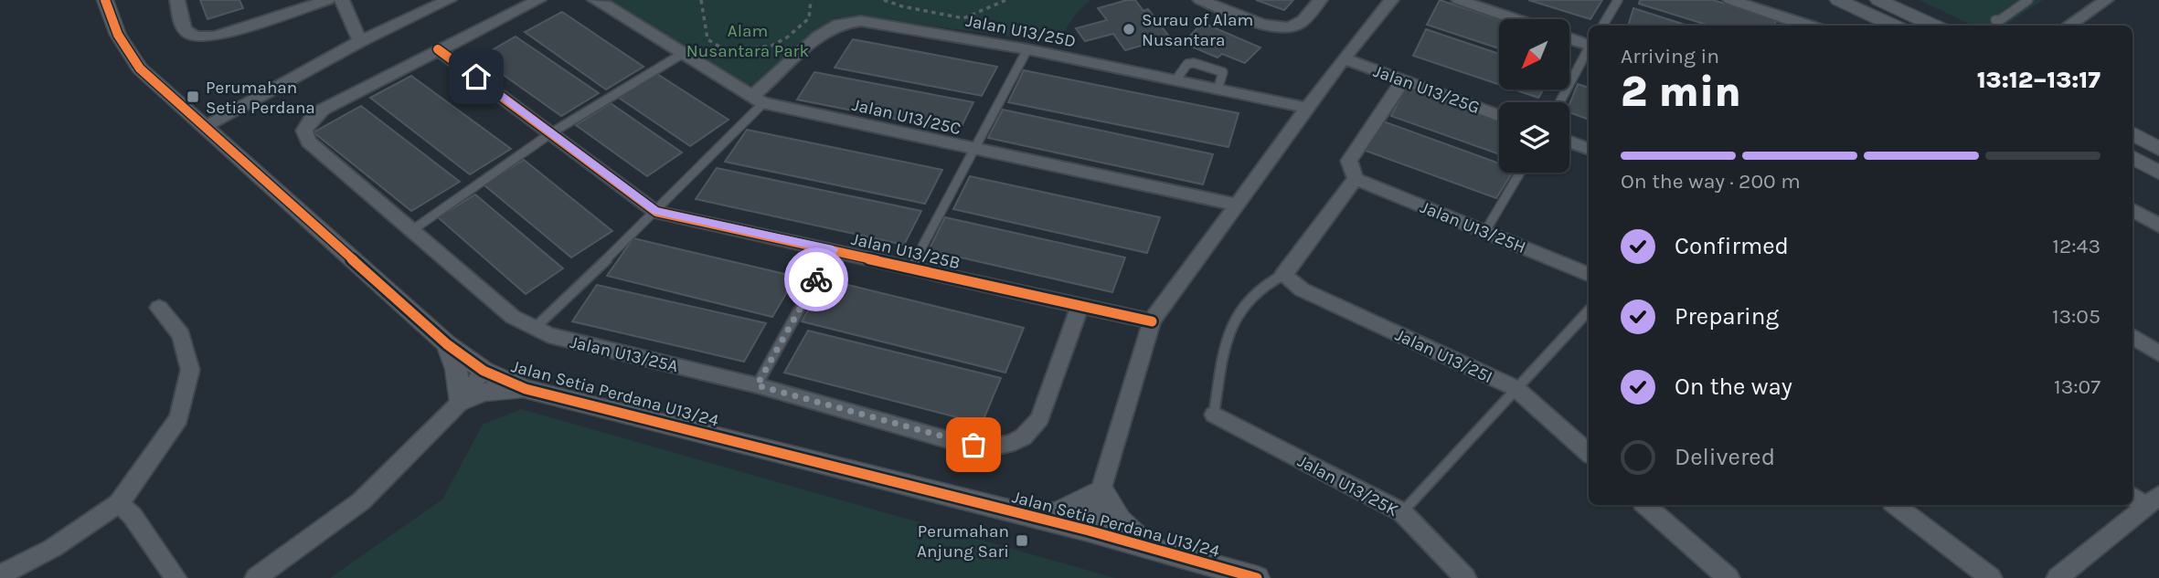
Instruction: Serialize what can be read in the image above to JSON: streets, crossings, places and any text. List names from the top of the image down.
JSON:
{
  "streets": {
    "street": [
      "Jalan U13/25D",
      "Jalan U13/25G",
      "Jalan U13/25C",
      "Jalan U13/25H",
      "Jalan U13/25B",
      "Jalan U13/25A",
      "Jalan U13/25I",
      "Jalan Setia Perdana U13/24",
      "Jalan U13/25K"
    ]
  },
  "crossings": [
    ["Jalan U13/25D", "Jalan U13/25C"],
    ["Jalan U13/25B", "Jalan U13/25A"]
  ],
  "parks": ["Alam Nusantara Park"],
  "places": {
    "other": ["Surau of Alam Nusantara"],
    "transit": ["Perumahan Setia Perdana", "Perumahan Anjung Sari"]
  },
  "north": "bottom left",
  "page": {
    "heading": ["2 min", "Arriving in", "13:12–13:17"],
    "bar": "On the way · 200 m",
    "list": [
      ["Confirmed", "12:43"],
      ["Preparing", "13:05"],
      ["On the way", "13:07"],
      "Delivered"
    ]
  }
}
